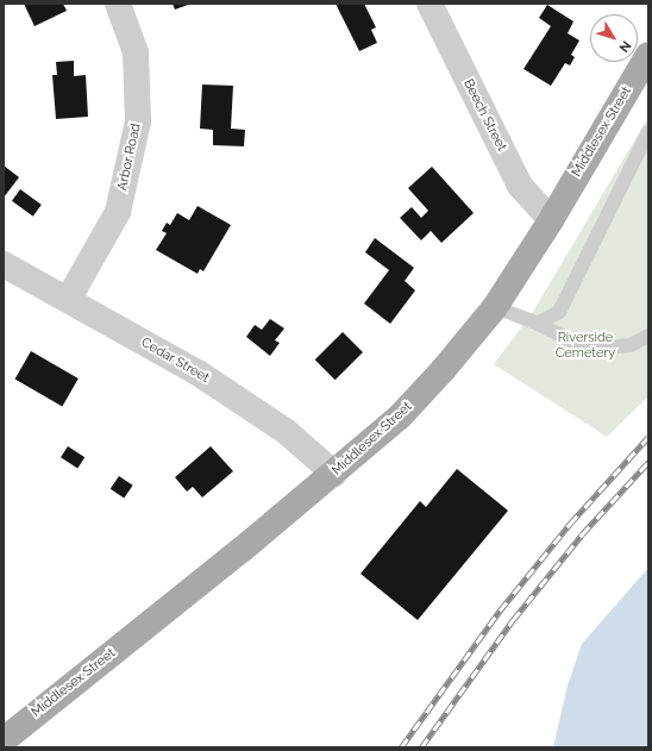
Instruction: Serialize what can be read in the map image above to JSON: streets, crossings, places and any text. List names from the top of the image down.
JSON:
{
  "streets": {
    "main road": ["Middlesex Street"],
    "street": ["Beech Street", "Arbor Road", "Cedar Street"]
  },
  "crossings": [
    ["Beech Street", "Middlesex Street"],
    ["Middlesex Street", "Cedar Street"],
    ["Arbor Road", "Cedar Street"]
  ],
  "parks": ["Riverside Cemetery"],
  "north": "bottom right"
}
